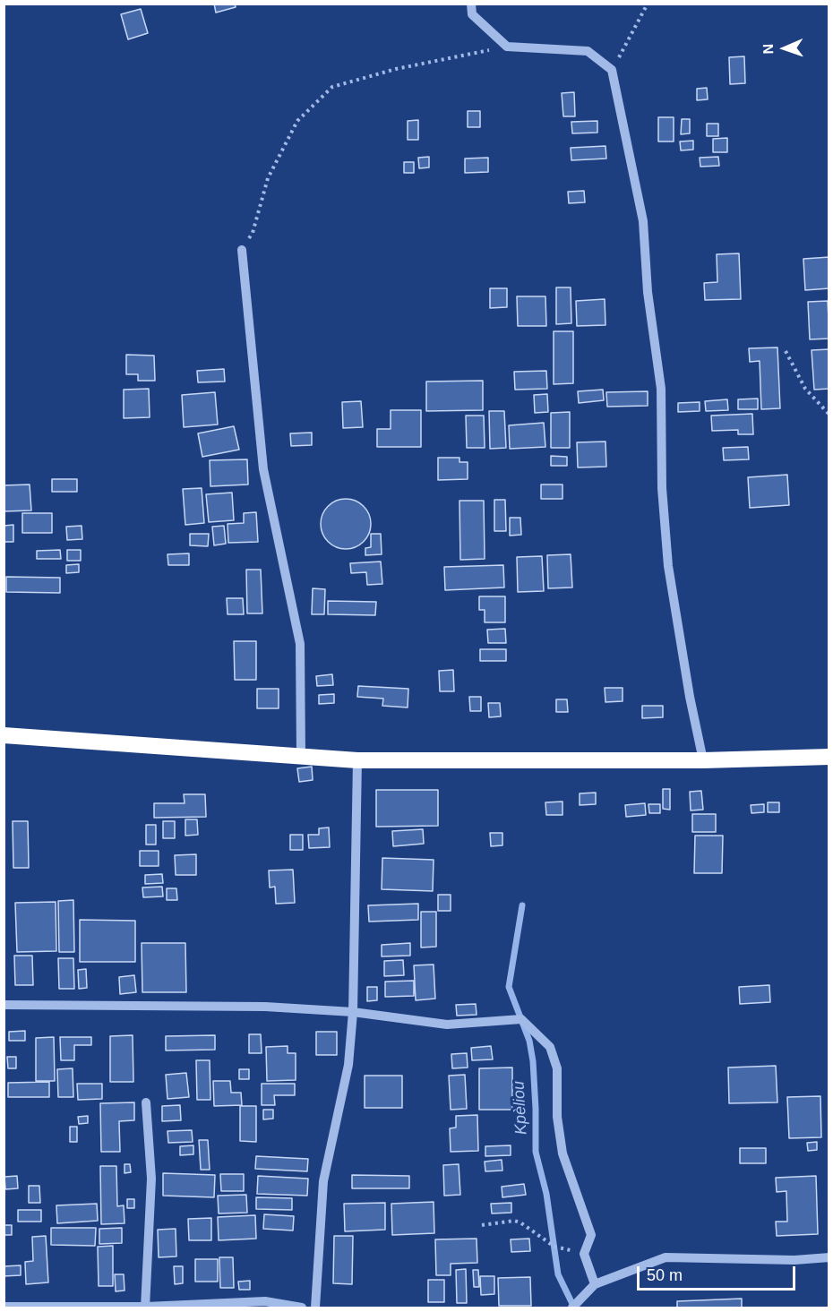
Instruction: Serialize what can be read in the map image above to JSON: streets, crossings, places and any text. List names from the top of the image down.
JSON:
{
  "water": ["Kpèliou"],
  "scale_bar": "50 m",
  "north": "left"
}
